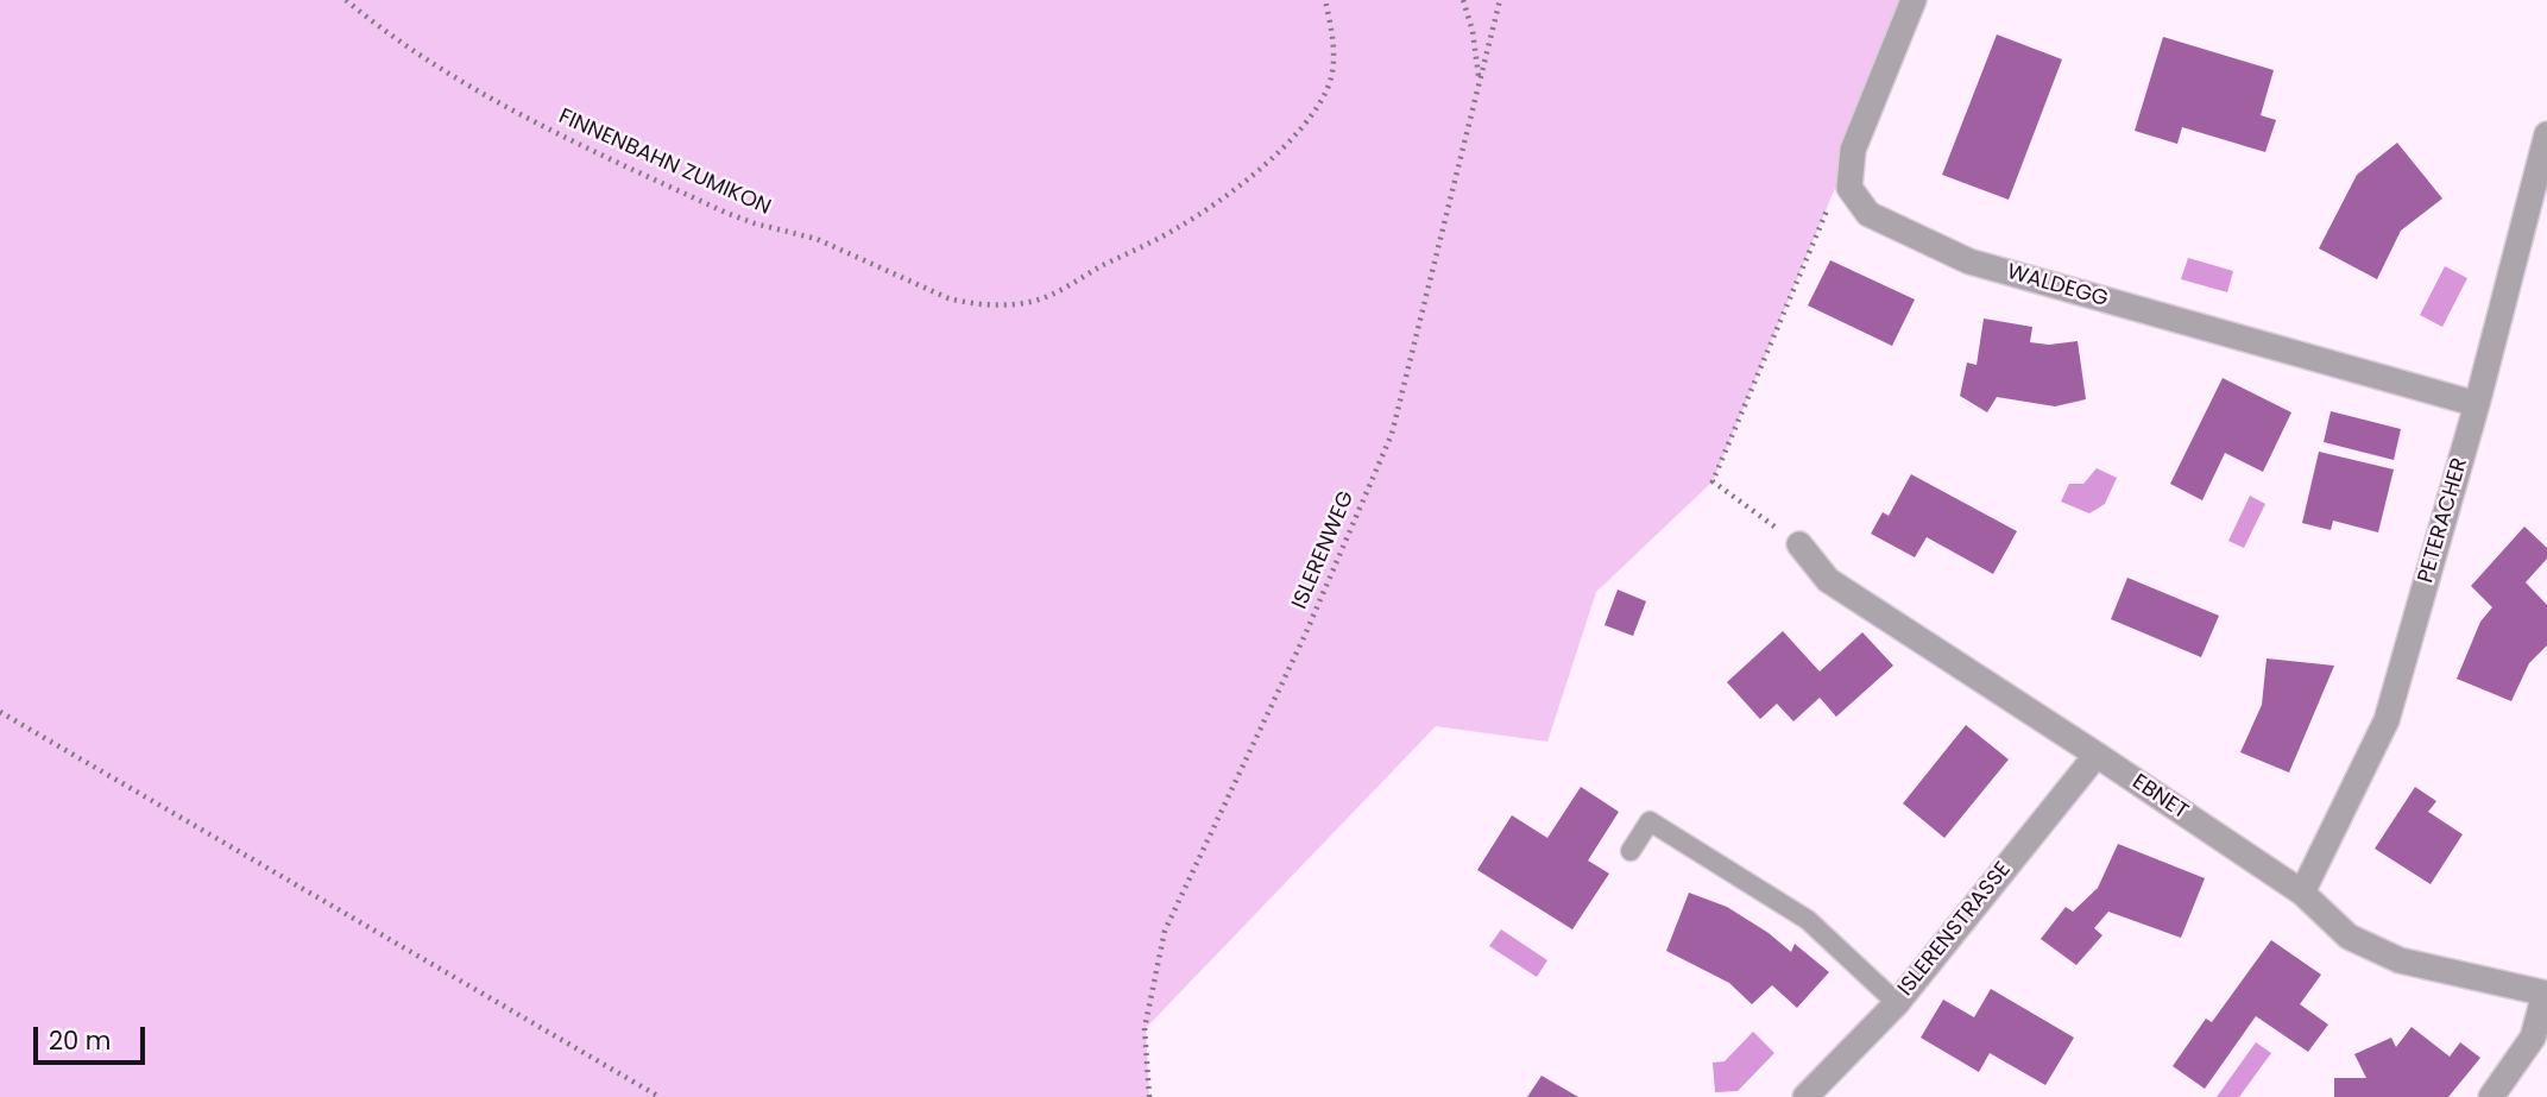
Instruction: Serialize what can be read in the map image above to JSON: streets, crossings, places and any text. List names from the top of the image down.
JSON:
{
  "streets": {
    "street": [
      "WALDEGG",
      "PETERACHER",
      "EBNET",
      "ISLERENSTRASSE"
    ],
    "path": ["FINNENBAHN ZUMIKON", "ISLERENWEG"]
  },
  "crossings": [
    ["WALDEGG", "PETERACHER"],
    ["PETERACHER", "EBNET"],
    ["EBNET", "ISLERENSTRASSE"]
  ],
  "scale_bar": "20 m"
}
